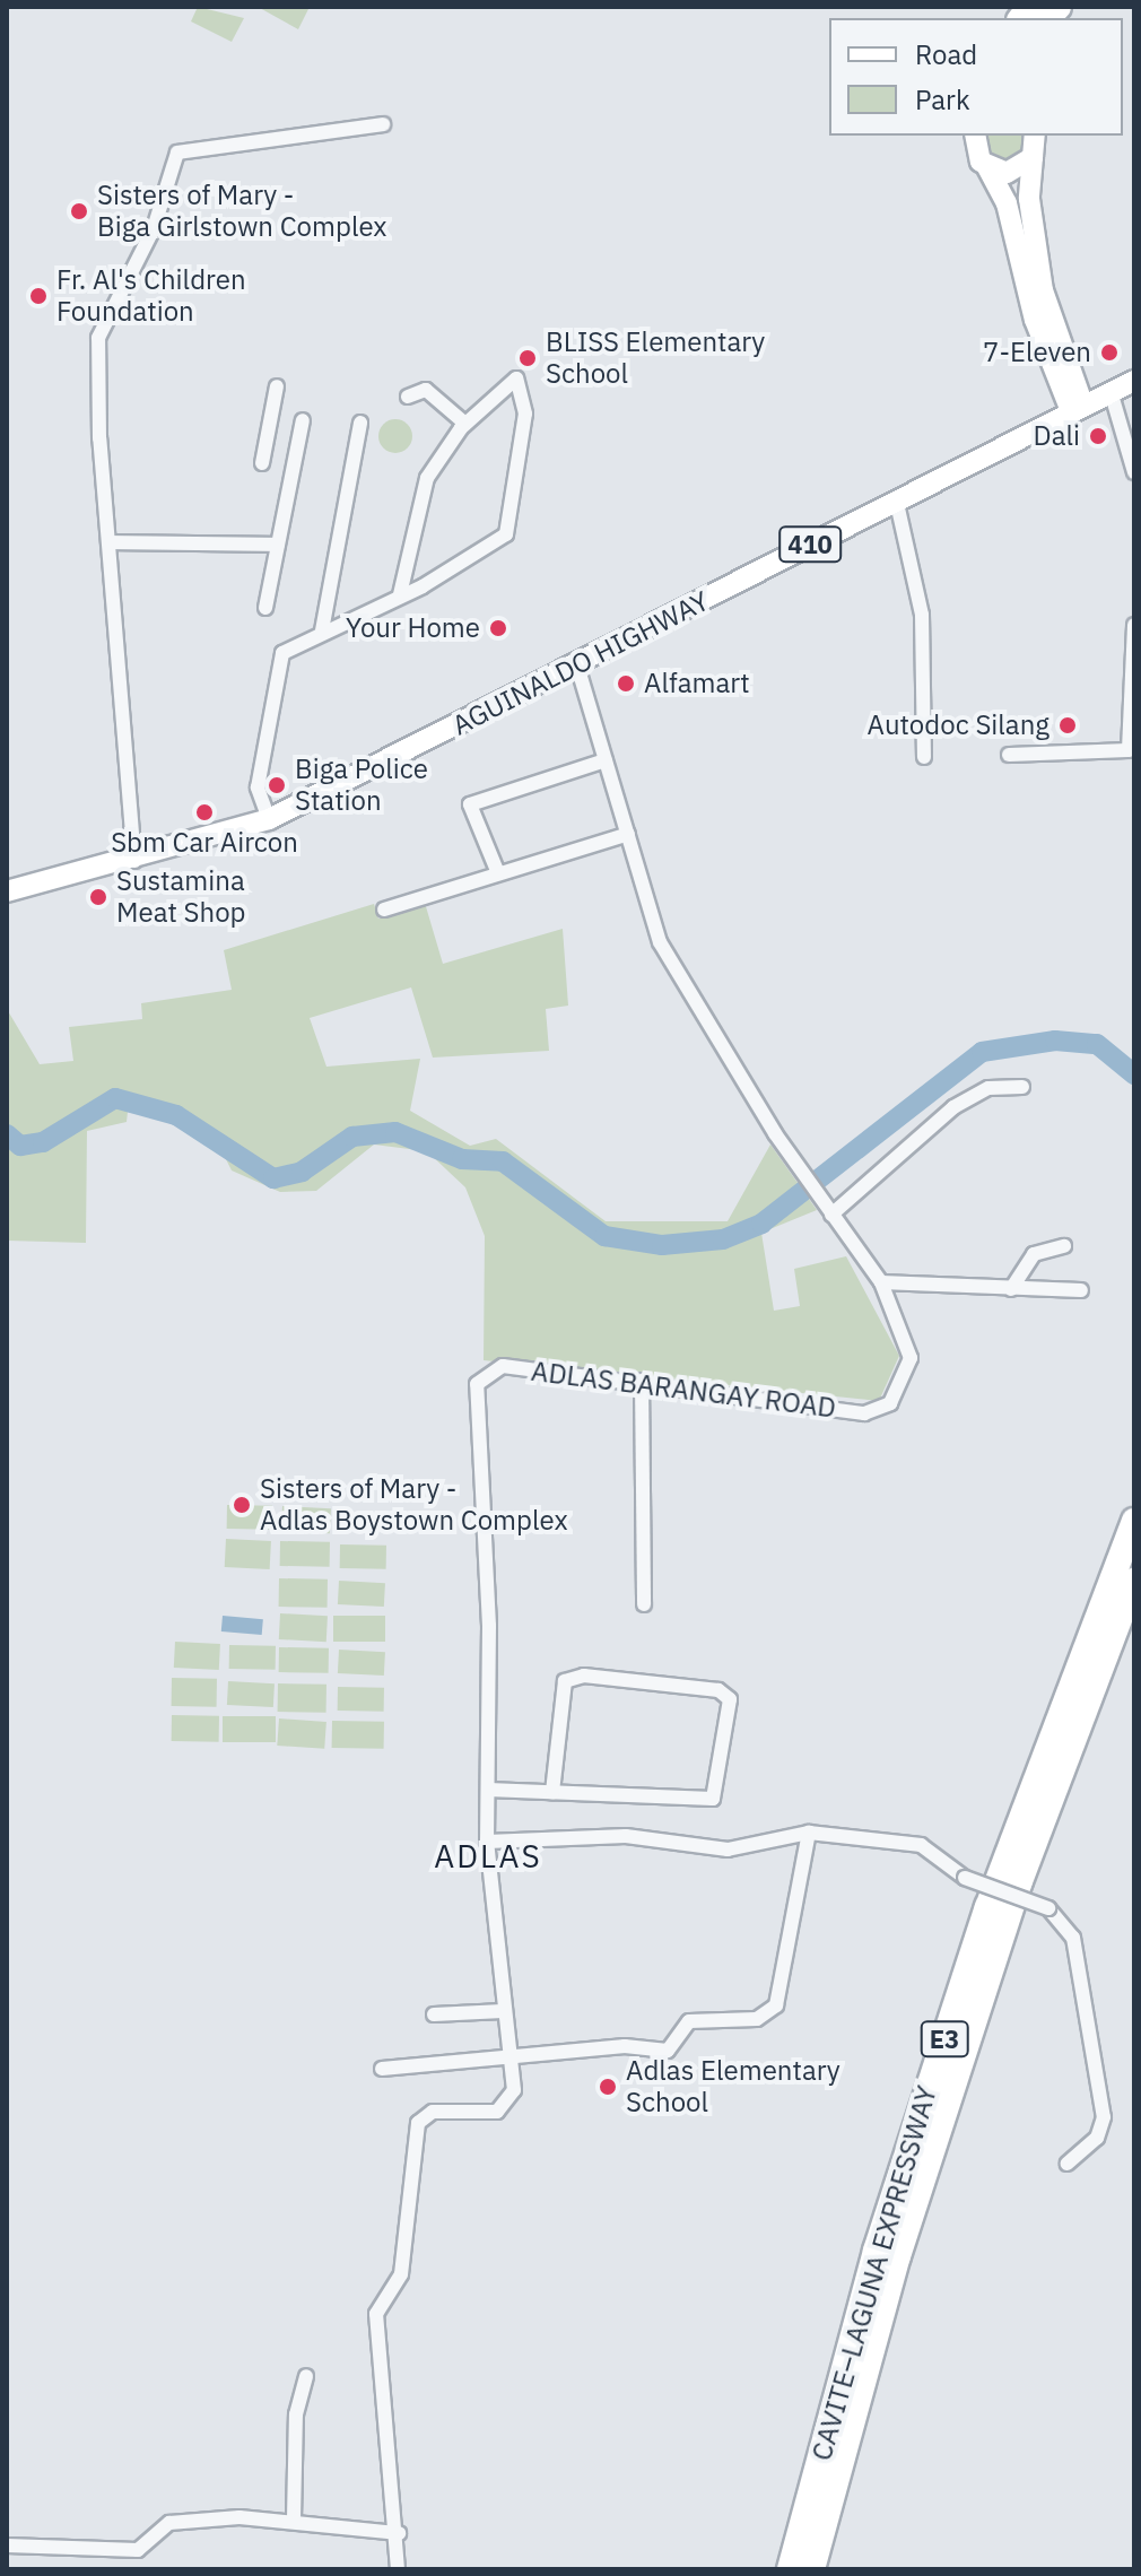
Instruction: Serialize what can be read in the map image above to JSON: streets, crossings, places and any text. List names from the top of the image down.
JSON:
{
  "streets": {
    "highway": ["E3", "CAVITE–LAGUNA EXPRESSWAY"],
    "main road": ["410", "AGUINALDO HIGHWAY"],
    "street": ["ADLAS BARANGAY ROAD"]
  },
  "crossings": [
    ["AGUINALDO HIGHWAY", "ADLAS BARANGAY ROAD"]
  ],
  "districts": ["ADLAS"],
  "places": [
    "Sisters of Mary - Biga Girlstown Complex",
    "Fr. Al's Children Foundation",
    "7-Eleven",
    "BLISS Elementary School",
    "Dali",
    "Your Home",
    "Alfamart",
    "Autodoc Silang",
    "Biga Police Station",
    "Sbm Car Aircon",
    "Sustamina Meat Shop",
    "Sisters of Mary - Adlas Boystown Complex",
    "Adlas Elementary School"
  ],
  "legend": ["Road", "Park"]
}
